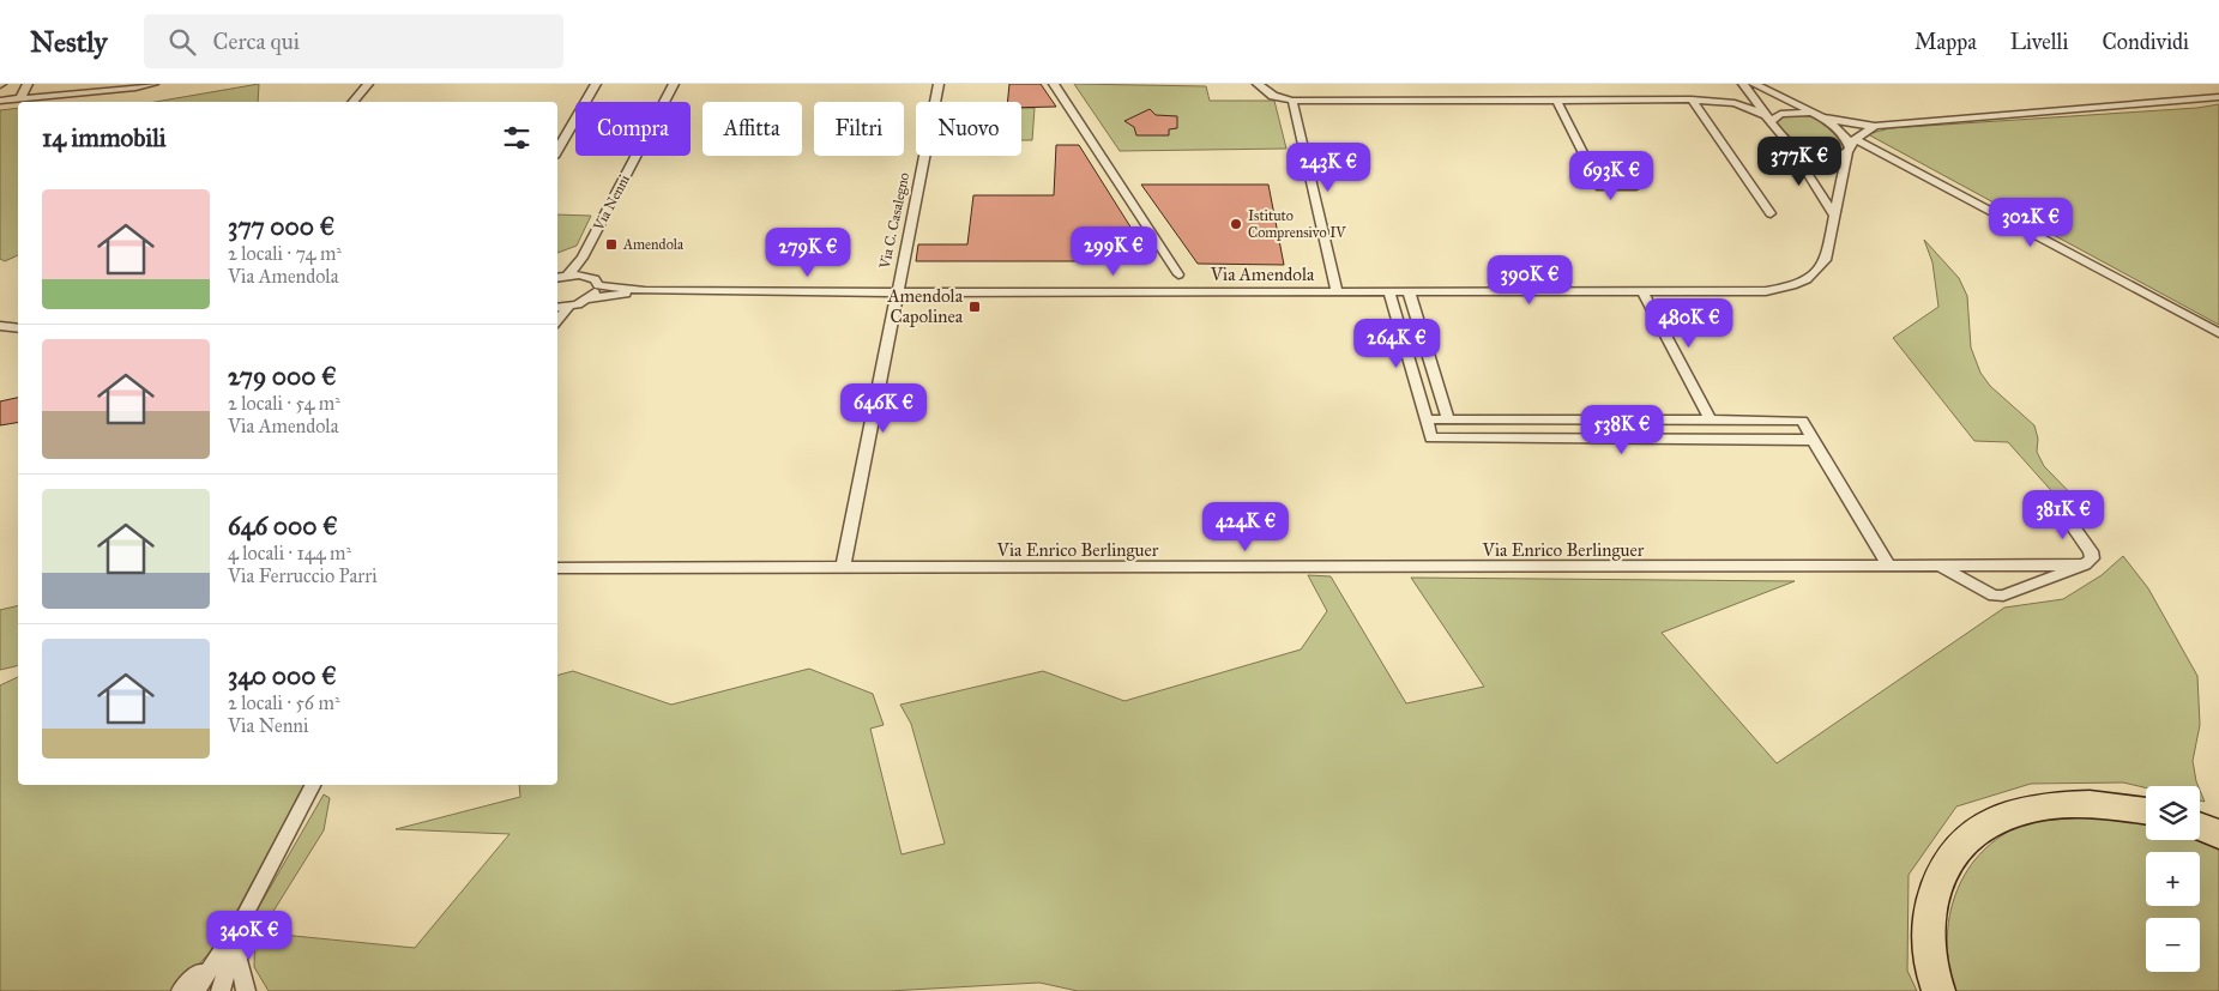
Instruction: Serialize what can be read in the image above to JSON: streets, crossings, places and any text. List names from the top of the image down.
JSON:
{
  "streets": {
    "street": [
      "Via Nenni",
      "Via C. Casalegno",
      "Via Amendola",
      "Via Enrico Berlinguer"
    ]
  },
  "crossings": [
    ["Via C. Casalegno", "Via Amendola"],
    ["Via C. Casalegno", "Via Enrico Berlinguer"]
  ],
  "places": {
    "other": ["Istituto Comprensivo IV"],
    "transit": ["Amendola", "Amendola Capolinea"]
  },
  "page": {
    "header": "Nestly",
    "search": "Cerca qui",
    "nav": ["Mappa", "Livelli", "Condividi"],
    "chip": [
      "Compra",
      "Affitta",
      "Filtri",
      "Nuovo"
    ],
    "heading": "14 immobili",
    "price": [
      "377K €",
      "243K €",
      "693K €",
      "302K €",
      "299K €",
      "279K €",
      "390K €",
      "480K €",
      "264K €",
      "646K €",
      "538K €",
      "381K €",
      "424K €",
      "340K €"
    ],
    "list": [
      {
        "name": "377 000 €",
        "note": "2 locali · 74 m² · Via Amendola"
      },
      {
        "name": "279 000 €",
        "note": "2 locali · 54 m² · Via Amendola"
      },
      {
        "name": "646 000 €",
        "note": "4 locali · 144 m² · Via Ferruccio Parri"
      },
      {
        "name": "340 000 €",
        "note": "2 locali · 56 m² · Via Nenni"
      }
    ],
    "map_buttons": ["+", "−"]
  }
}
